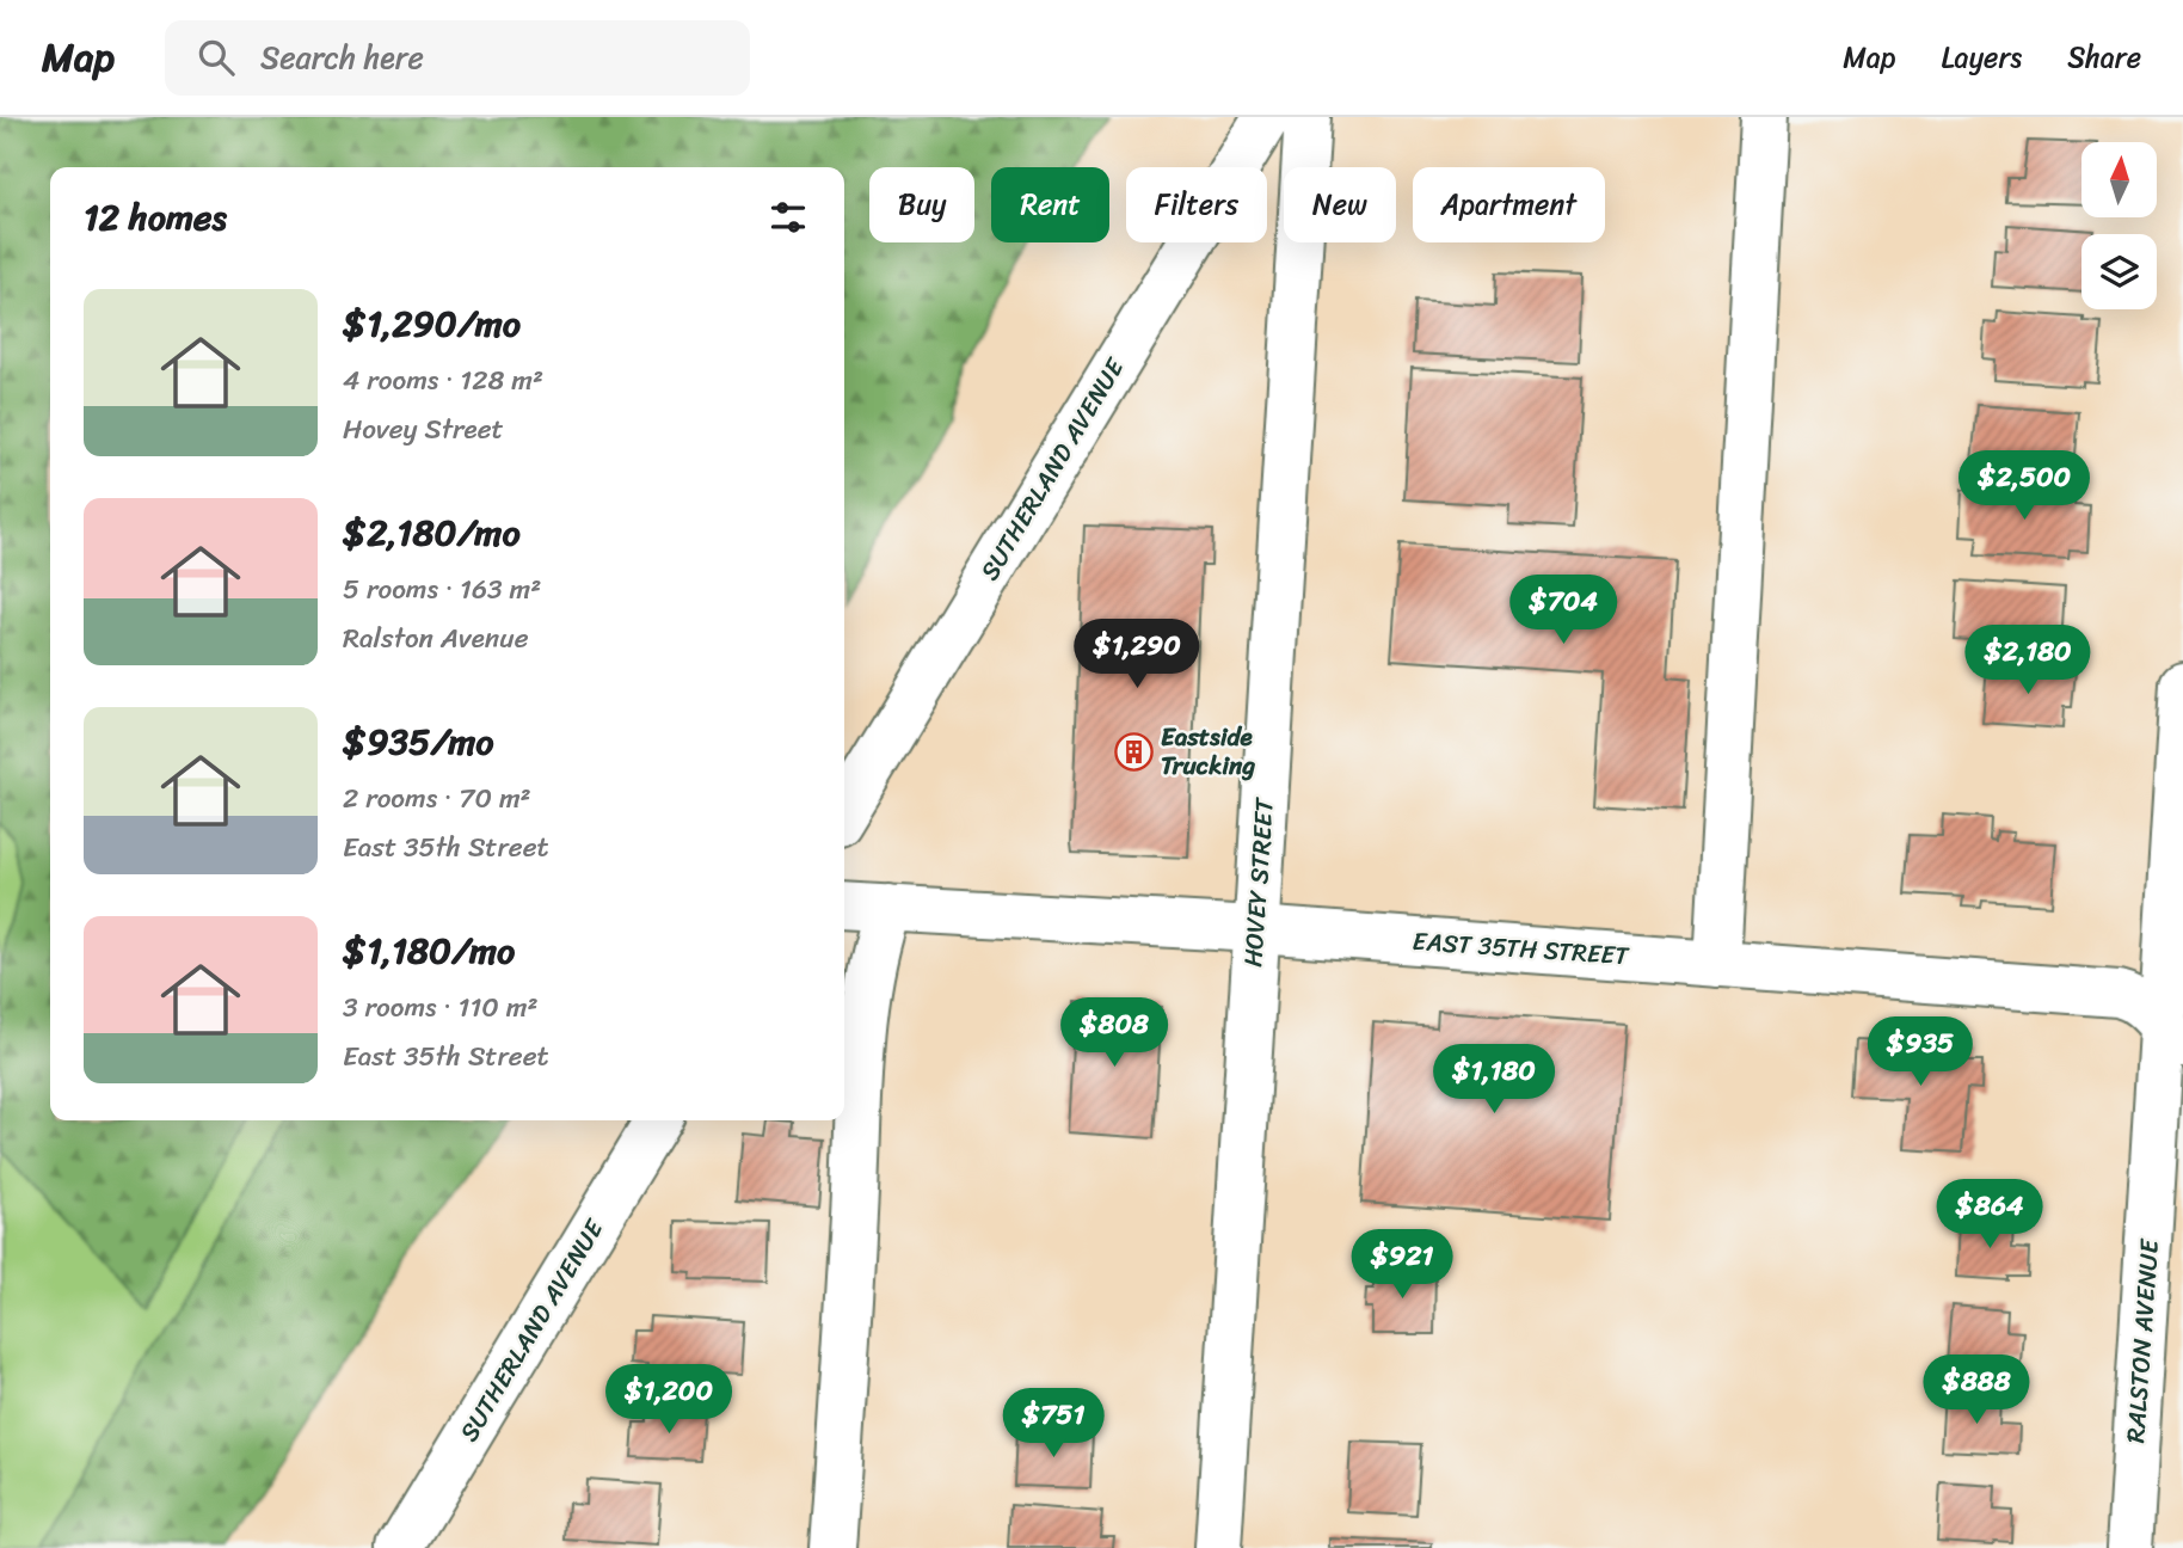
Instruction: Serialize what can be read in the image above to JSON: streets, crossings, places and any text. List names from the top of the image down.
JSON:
{
  "streets": {
    "street": [
      "SUTHERLAND AVENUE",
      "HOVEY STREET",
      "EAST 35TH STREET",
      "RALSTON AVENUE"
    ]
  },
  "crossings": [
    ["HOVEY STREET", "EAST 35TH STREET"],
    ["EAST 35TH STREET", "RALSTON AVENUE"]
  ],
  "places": {
    "building": ["Eastside Trucking"]
  },
  "north": "top",
  "page": {
    "header": "Map",
    "search": "Search here",
    "nav": ["Map", "Layers", "Share"],
    "chip": [
      "Buy",
      "Rent",
      "Filters",
      "New",
      "Apartment"
    ],
    "heading": "12 homes",
    "list": [
      {
        "name": "$1,290/mo",
        "note": "4 rooms · 128 m² · Hovey Street"
      },
      {
        "name": "$2,180/mo",
        "note": "5 rooms · 163 m² · Ralston Avenue"
      },
      {
        "name": "$935/mo",
        "note": "2 rooms · 70 m² · East 35th Street"
      },
      {
        "name": "$1,180/mo",
        "note": "3 rooms · 110 m² · East 35th Street"
      }
    ],
    "price": [
      "$2,500",
      "$704",
      "$1,290",
      "$2,180",
      "$808",
      "$935",
      "$1,180",
      "$864",
      "$921",
      "$888",
      "$1,200",
      "$751"
    ]
  }
}
